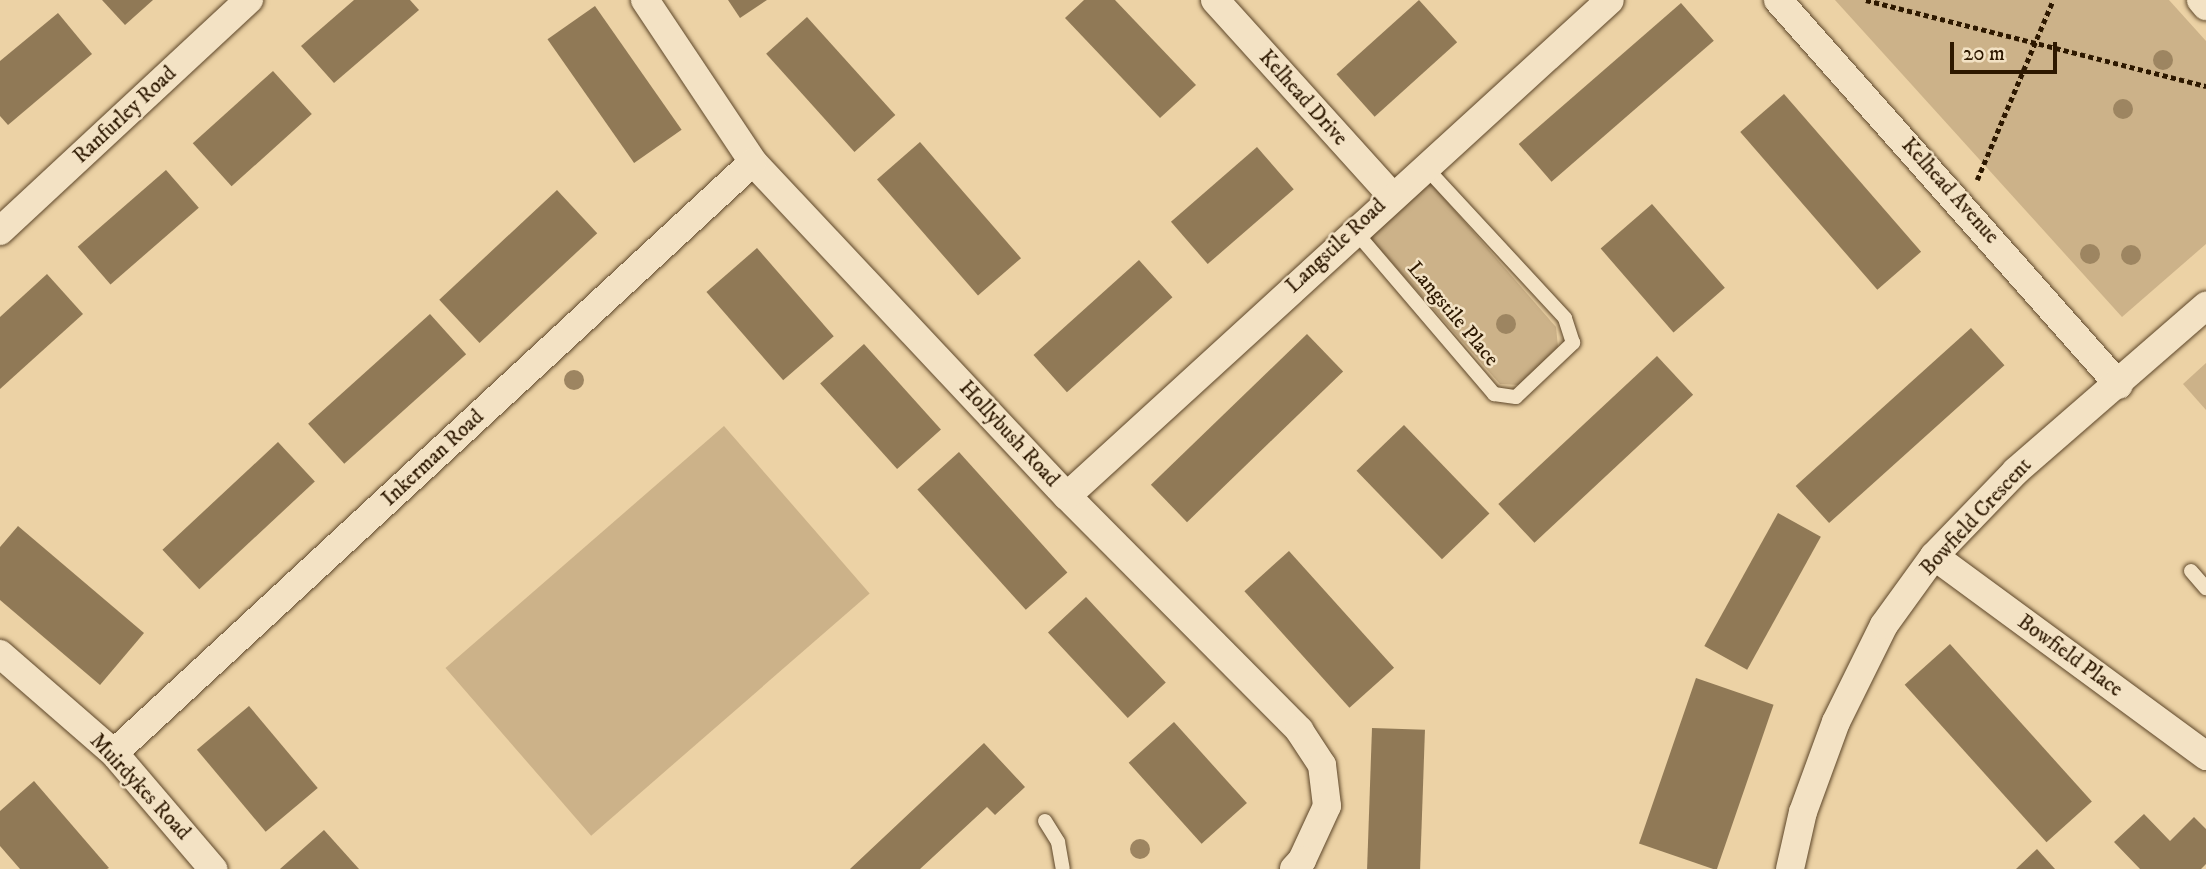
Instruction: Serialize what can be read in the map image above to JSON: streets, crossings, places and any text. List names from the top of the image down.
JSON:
{
  "streets": {
    "street": [
      "Kelhead Drive",
      "Ranfurley Road",
      "Kelhead Avenue",
      "Langstile Road",
      "Hollybush Road",
      "Inkerman Road",
      "Bowfield Crescent",
      "Bowfield Place",
      "Muirdykes Road"
    ],
    "lane": ["Langstile Place"]
  },
  "crossings": [
    ["Kelhead Drive", "Langstile Road"],
    ["Kelhead Avenue", "Bowfield Crescent"],
    ["Langstile Road", "Langstile Place"],
    ["Langstile Road", "Hollybush Road"],
    ["Hollybush Road", "Inkerman Road"],
    ["Inkerman Road", "Muirdykes Road"],
    ["Bowfield Crescent", "Bowfield Place"]
  ],
  "scale_bar": "20 m"
}
